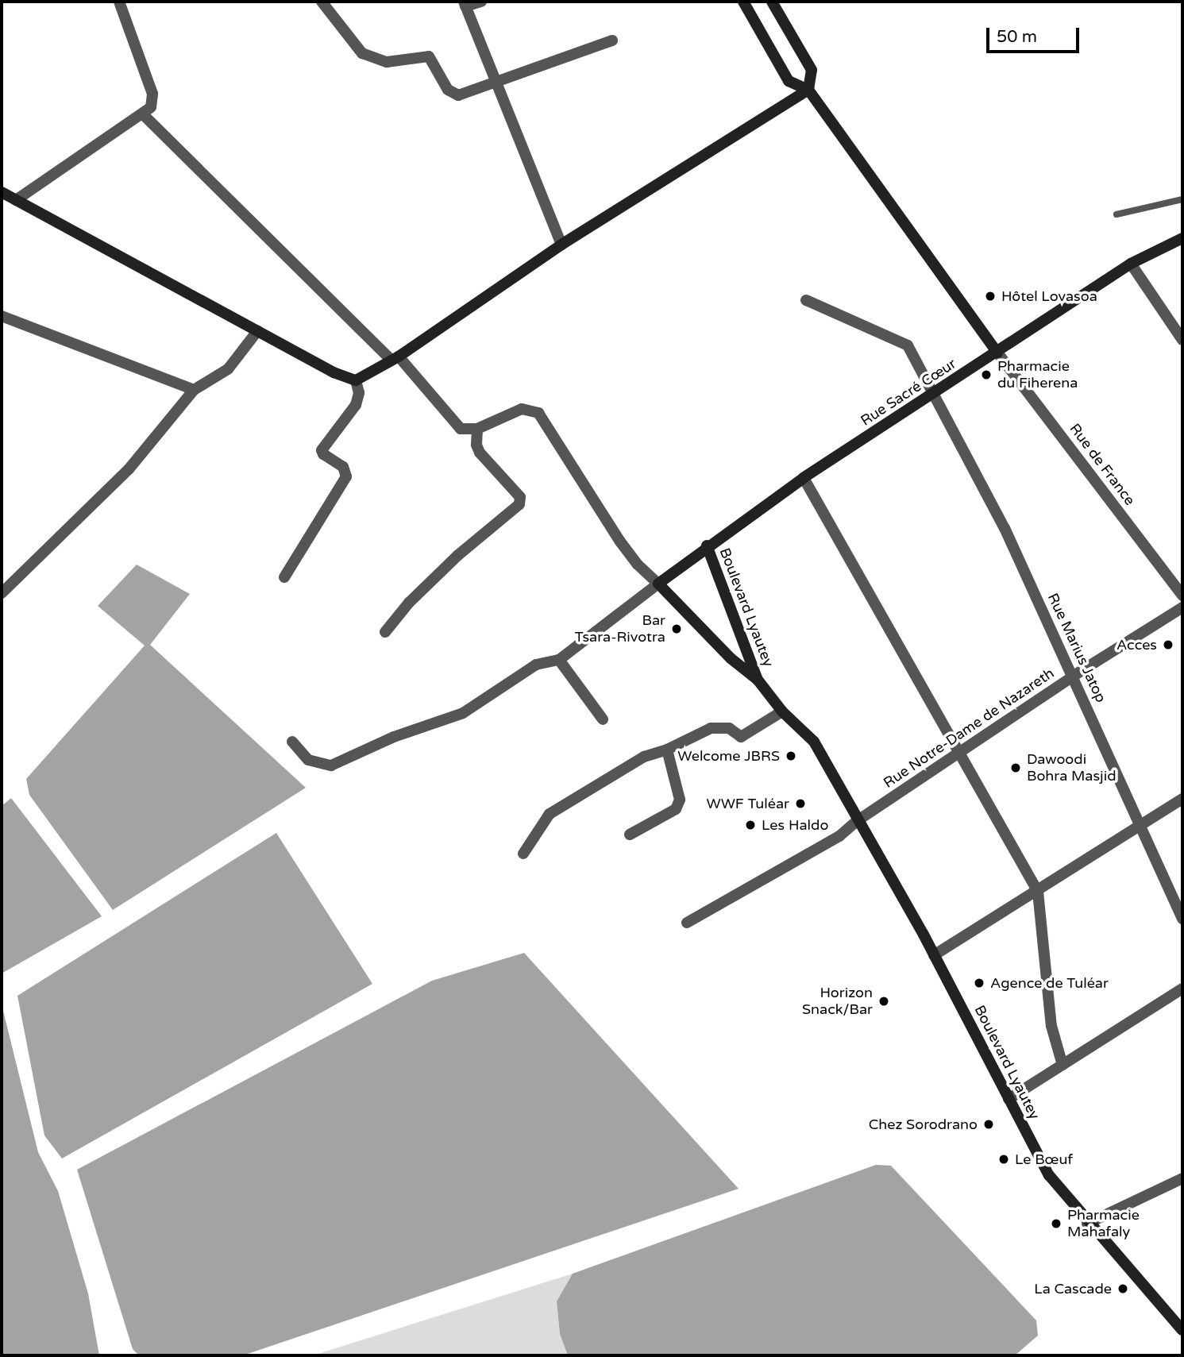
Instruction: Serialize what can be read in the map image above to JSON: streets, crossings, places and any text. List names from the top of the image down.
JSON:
{
  "streets": {
    "street": [
      "Rue Sacré Cœur",
      "Rue de France",
      "Boulevard Lyautey",
      "Rue Marius Jatop",
      "Rue Notre-Dame de Nazareth"
    ]
  },
  "crossings": [
    ["Rue Sacré Cœur", "Rue de France"],
    ["Rue Sacré Cœur", "Boulevard Lyautey"],
    ["Rue Sacré Cœur", "Rue Marius Jatop"],
    ["Boulevard Lyautey", "Rue Notre-Dame de Nazareth"],
    ["Rue Marius Jatop", "Rue Notre-Dame de Nazareth"]
  ],
  "places": [
    "Hôtel Lovasoa",
    "Pharmacie du Fiherena",
    "Bar Tsara-Rivotra",
    "Acces",
    "Welcome JBRS",
    "Dawoodi Bohra Masjid",
    "WWF Tuléar",
    "Les Haldo",
    "Agence de Tuléar",
    "Horizon Snack/Bar",
    "Chez Sorodrano",
    "Le Bœuf",
    "Pharmacie Mahafaly",
    "La Cascade"
  ],
  "scale_bar": "50 m"
}
